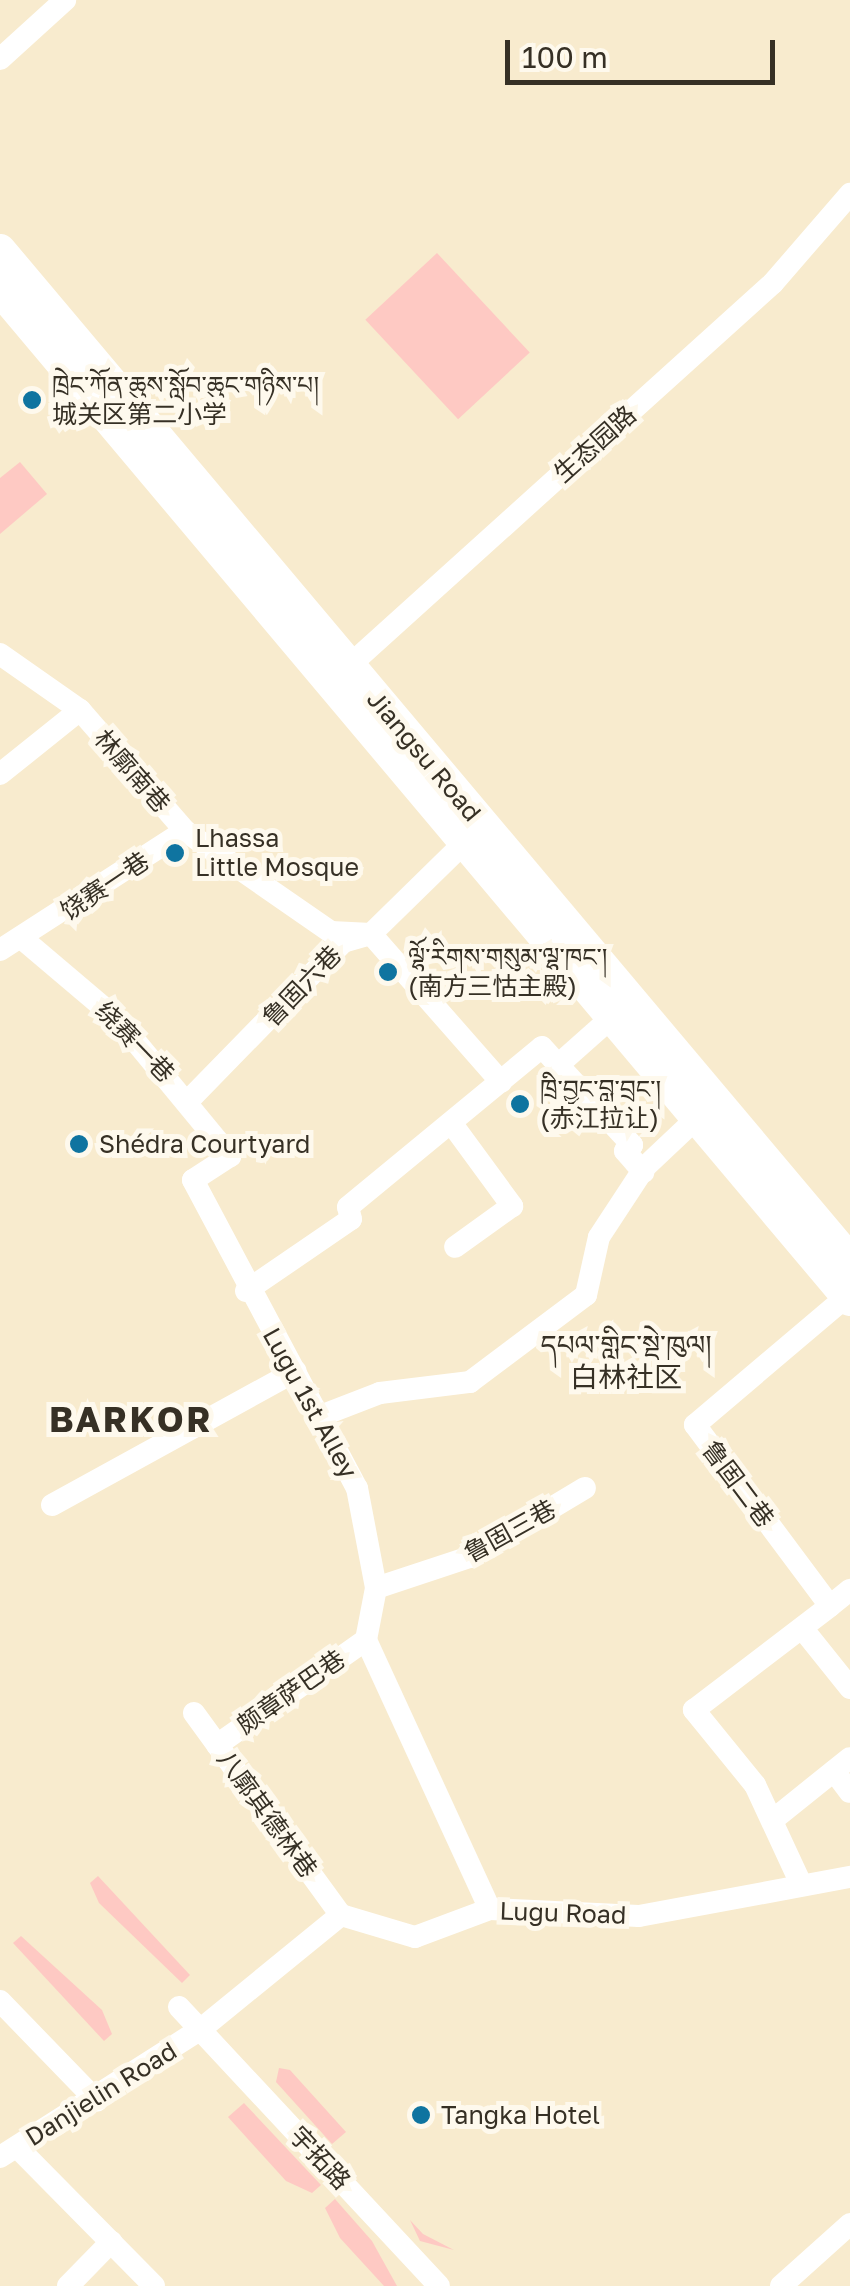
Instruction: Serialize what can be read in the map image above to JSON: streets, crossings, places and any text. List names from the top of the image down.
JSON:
{
  "streets": {
    "highway": ["Jiangsu Road"],
    "street": [
      "生态园路",
      "林廓南巷",
      "饶赛一巷",
      "鲁固六巷",
      "绕赛一巷",
      "Lugu 1st Alley",
      "鲁固二巷",
      "鲁固三巷",
      "颇章萨巴巷",
      "八廓其德林巷",
      "Lugu Road",
      "Danjielin Road",
      "宇拓路"
    ]
  },
  "crossings": [
    ["生态园路", "Jiangsu Road"],
    ["Jiangsu Road", "鲁固六巷"],
    ["Jiangsu Road", "鲁固二巷"],
    ["林廓南巷", "饶赛一巷"],
    ["林廓南巷", "鲁固六巷"],
    ["饶赛一巷", "绕赛一巷"],
    ["鲁固六巷", "绕赛一巷"],
    ["绕赛一巷", "Lugu 1st Alley"],
    ["Lugu 1st Alley", "鲁固三巷"],
    ["Lugu 1st Alley", "颇章萨巴巷"],
    ["颇章萨巴巷", "八廓其德林巷"],
    ["八廓其德林巷", "Lugu Road"],
    ["Danjielin Road", "宇拓路"]
  ],
  "districts": ["དཔལ་གླིང་སྡེ་ཁུལ། 白林社区", "BARKOR"],
  "places": [
    "ཁྲེང་ཀོན་ཆུས་སློབ་ཆུང་གཉིས་པ། 城关区第二小学",
    "Lhassa Little Mosque",
    "ལྷོ་རིགས་གསུམ་ལྷ་ཁང་། (南方三怙主殿)",
    "ཁྲི་བྱང་བླ་བྲང་། (赤江拉让)",
    "Shédra Courtyard",
    "Tangka Hotel"
  ],
  "scale_bar": "100 m"
}
